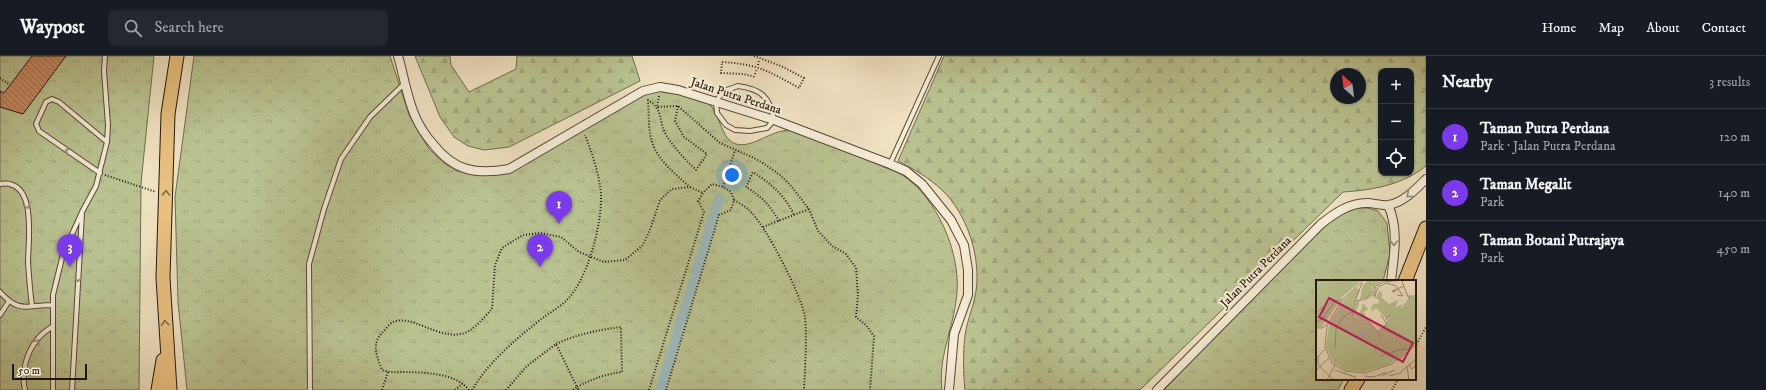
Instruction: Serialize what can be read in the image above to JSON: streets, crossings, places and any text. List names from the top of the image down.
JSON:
{
  "streets": {
    "street": ["Jalan Putra Perdana"]
  },
  "scale_bar": "50 m",
  "north": "top left",
  "page": {
    "header": "Waypost",
    "search": "Search here",
    "nav": [
      "Home",
      "Map",
      "About",
      "Contact"
    ],
    "heading": ["Nearby", "3 results"],
    "map_buttons": ["+", "−"],
    "list": [
      {
        "mark": "1",
        "name": "Taman Putra Perdana",
        "note": "Park · Jalan Putra Perdana",
        "value": "120 m"
      },
      {
        "mark": "2",
        "name": "Taman Megalit",
        "note": "Park",
        "value": "140 m"
      },
      {
        "mark": "3",
        "name": "Taman Botani Putrajaya",
        "note": "Park",
        "value": "450 m"
      }
    ],
    "pins": ["1", "2", "3"],
    "scale": "50 m"
  }
}
